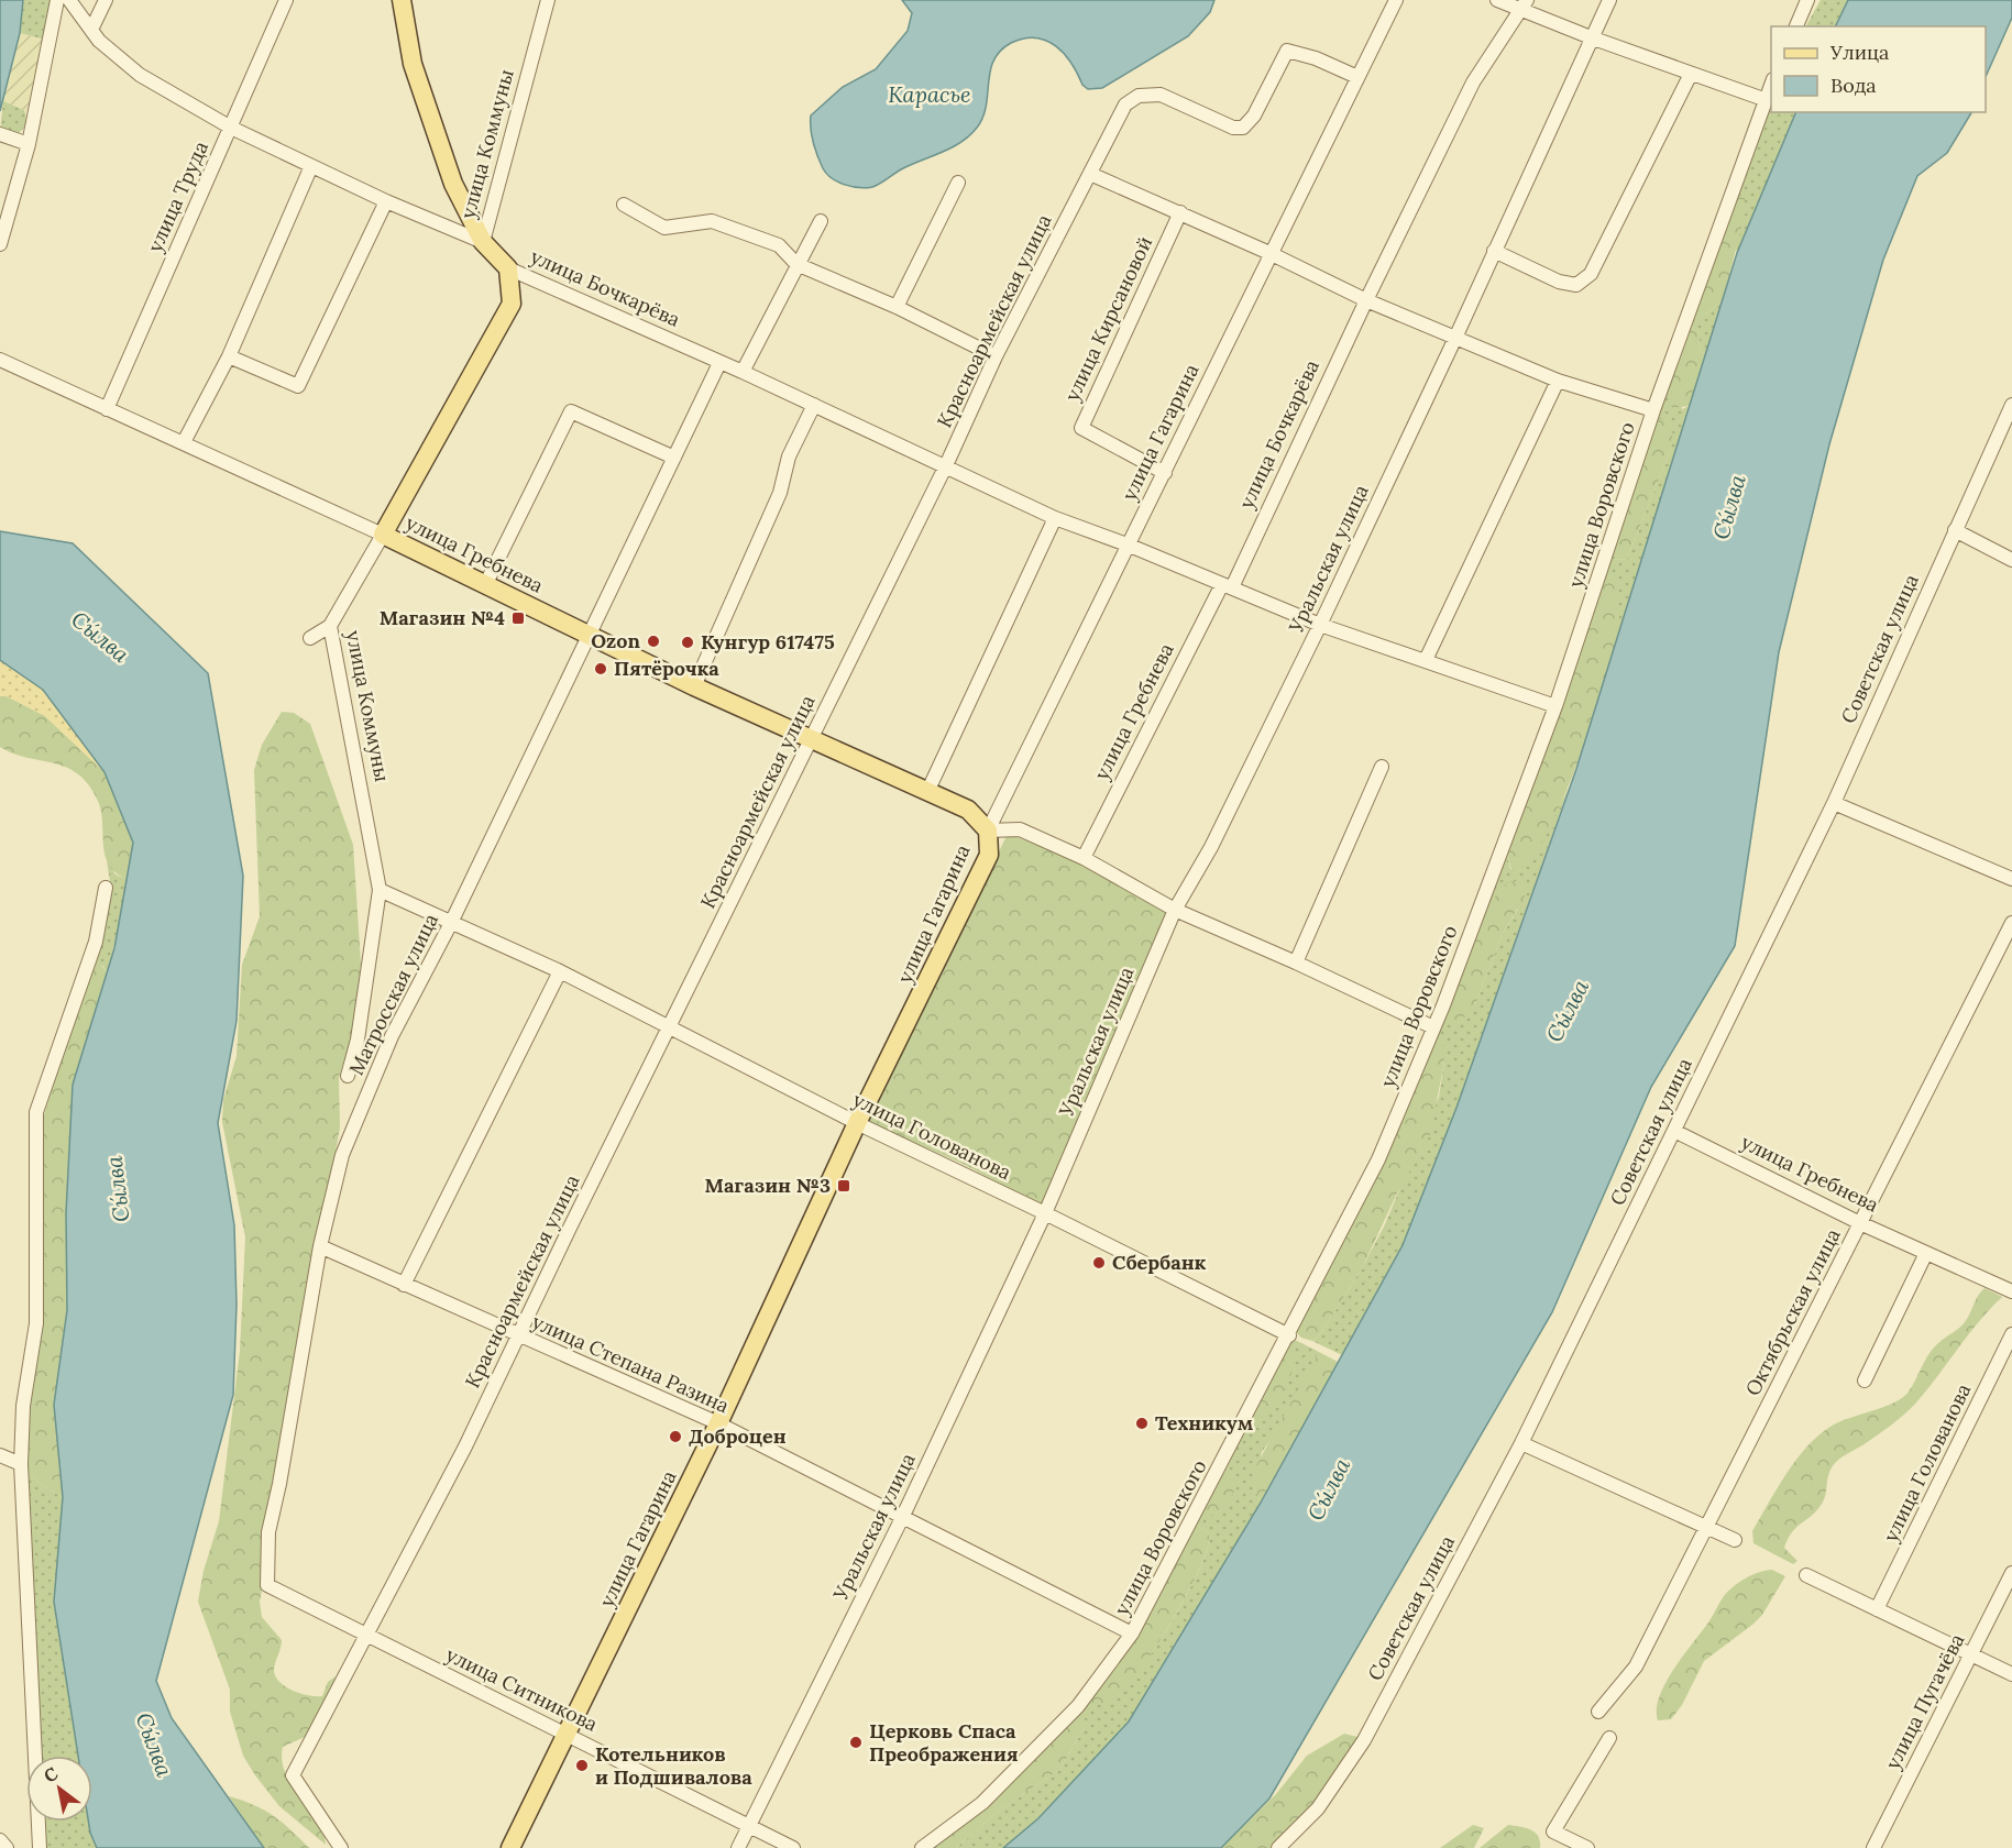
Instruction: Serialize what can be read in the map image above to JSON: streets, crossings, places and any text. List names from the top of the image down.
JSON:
{
  "streets": {
    "main road": [
      "улица Коммуны",
      "улица Бочкарёва",
      "улица Гагарина",
      "улица Гребнева"
    ],
    "street": [
      "улица Труда",
      "улица Кирсановой",
      "Красноармейская улица",
      "улица Воровского",
      "Уральская улица",
      "Советская улица",
      "Матросская улица",
      "улица Голованова",
      "Октябрьская улица",
      "улица Степана Разина",
      "улица Ситникова",
      "улица Пугачёва"
    ]
  },
  "crossings": [
    ["улица Коммуны", "улица Бочкарёва"],
    ["улица Коммуны", "улица Гребнева"],
    ["улица Коммуны", "улица Голованова"],
    ["улица Труда", "улица Бочкарёва"],
    ["улица Труда", "улица Гребнева"],
    ["улица Бочкарёва", "Красноармейская улица"],
    ["улица Бочкарёва", "улица Гагарина"],
    ["улица Бочкарёва", "улица Воровского"],
    ["улица Бочкарёва", "улица Гребнева"],
    ["улица Бочкарёва", "Уральская улица"],
    ["улица Бочкарёва", "Матросская улица"],
    ["улица Кирсановой", "улица Гагарина"],
    ["Красноармейская улица", "улица Гагарина"],
    ["Красноармейская улица", "улица Гребнева"],
    ["Красноармейская улица", "улица Голованова"],
    ["Красноармейская улица", "улица Степана Разина"],
    ["Красноармейская улица", "улица Ситникова"],
    ["улица Гагарина", "улица Гребнева"],
    ["улица Гагарина", "улица Голованова"],
    ["улица Гагарина", "улица Степана Разина"],
    ["улица Гагарина", "улица Ситникова"],
    ["улица Воровского", "улица Голованова"],
    ["улица Воровского", "улица Степана Разина"],
    ["улица Гребнева", "Советская улица"],
    ["улица Гребнева", "Матросская улица"],
    ["улица Гребнева", "Октябрьская улица"],
    ["Уральская улица", "улица Голованова"],
    ["Уральская улица", "улица Степана Разина"],
    ["Уральская улица", "улица Ситникова"],
    ["Матросская улица", "улица Голованова"],
    ["Матросская улица", "улица Степана Разина"],
    ["Матросская улица", "улица Ситникова"]
  ],
  "water": ["Карасье", "Сы́лва"],
  "places": {
    "transit": ["Магазин №4", "Магазин №3"],
    "other": [
      "Ozon",
      "Кунгур 617475",
      "Пятёрочка",
      "Сбербанк",
      "Техникум",
      "Доброцен",
      "Церковь Спаса Преображения",
      "Котельников и Подшивалова"
    ]
  },
  "legend": ["Улица", "Вода"],
  "north": "top left"
}
